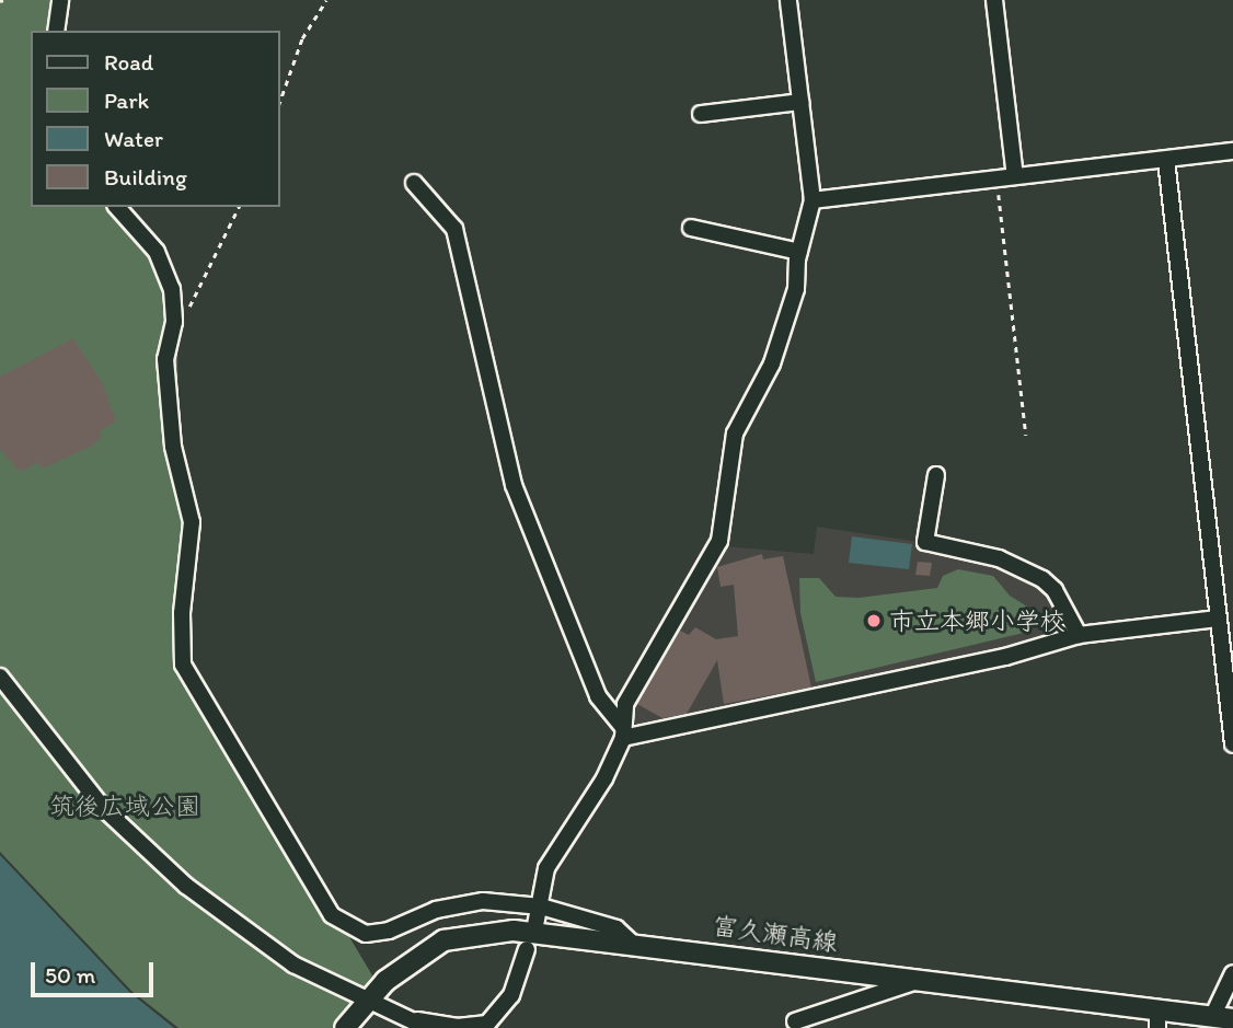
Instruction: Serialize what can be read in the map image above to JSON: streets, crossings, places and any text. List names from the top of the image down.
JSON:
{
  "streets": {
    "main road": ["富久瀬高線"]
  },
  "parks": ["筑後広域公園"],
  "places": ["市立本郷小学校"],
  "legend": [
    "Road",
    "Park",
    "Water",
    "Building"
  ],
  "scale_bar": "50 m"
}
